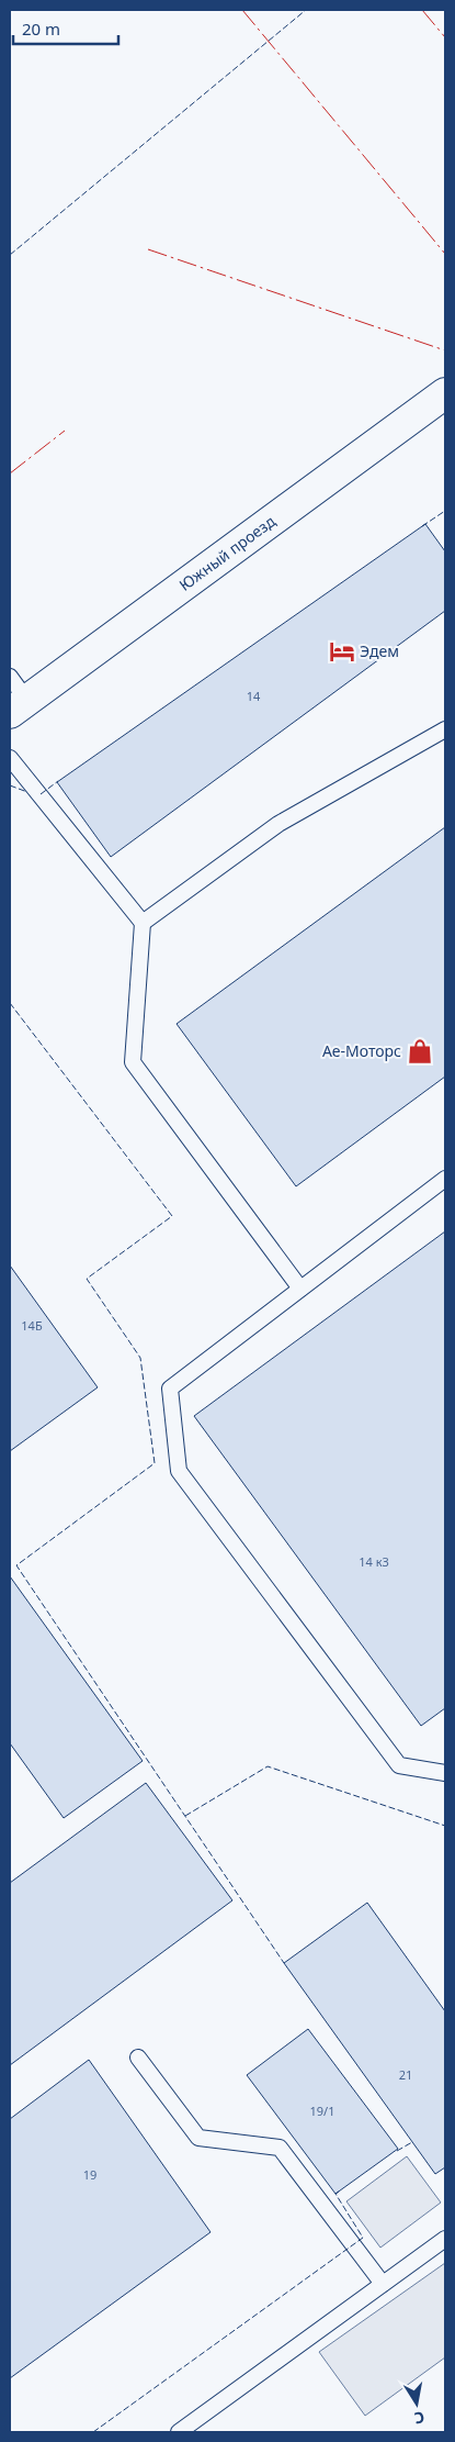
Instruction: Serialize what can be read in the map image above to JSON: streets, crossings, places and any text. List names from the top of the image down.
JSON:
{
  "streets": {
    "street": ["Южный проезд"]
  },
  "places": {
    "hotel": ["Эдем"],
    "shop": ["Ае-Моторс"]
  },
  "house_numbers": [
    "14",
    "14Б",
    "14 к3",
    "21",
    "19/1",
    "19"
  ],
  "scale_bar": "20 m",
  "north": "bottom"
}
